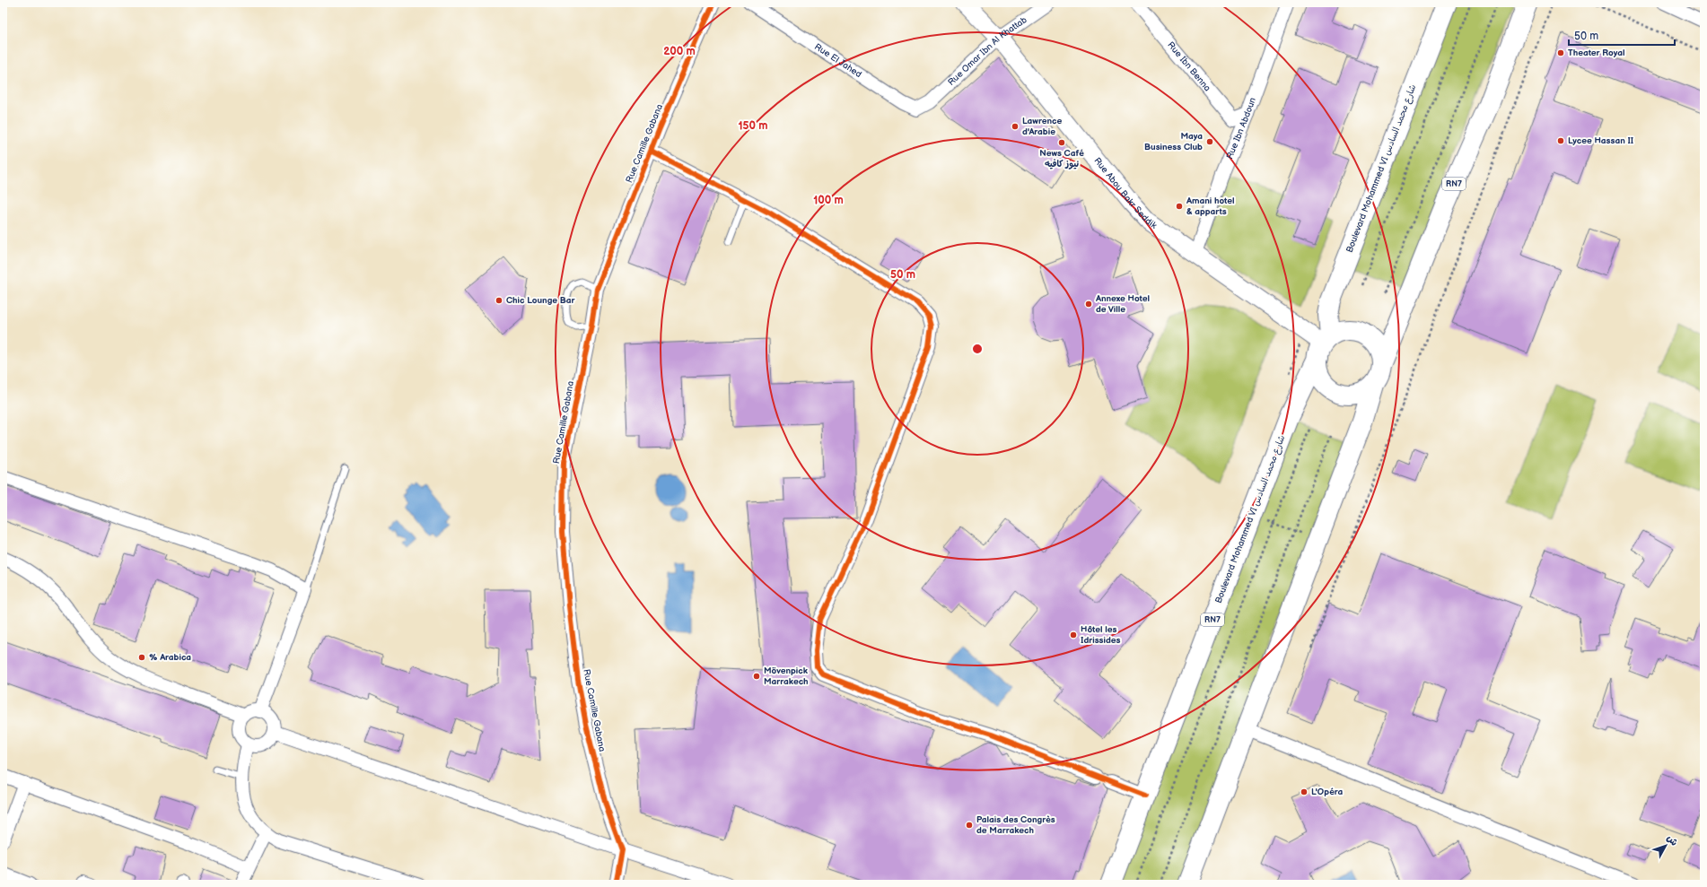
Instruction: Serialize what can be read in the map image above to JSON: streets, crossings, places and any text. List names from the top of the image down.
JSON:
{
  "streets": {
    "main road": ["Boulevard Mohammed VI شارع محمد السادس", "RN7"],
    "street": [
      "Rue Omar Ibn Al Khattab",
      "Rue El Jahed",
      "Rue Ibn Benna",
      "Rue Ibn Abdoun",
      "Rue Camille Gabana",
      "Rue Abou Bakr Seddik"
    ]
  },
  "crossings": [
    ["Rue Omar Ibn Al Khattab", "Rue El Jahed"],
    ["Rue Omar Ibn Al Khattab", "Rue Abou Bakr Seddik"],
    ["Rue Ibn Benna", "Rue Ibn Abdoun"],
    ["Rue Ibn Abdoun", "Rue Abou Bakr Seddik"],
    ["Boulevard Mohammed VI شارع محمد السادس", "RN7"],
    ["Boulevard Mohammed VI شارع محمد السادس", "Rue Abou Bakr Seddik"],
    ["RN7", "Rue Abou Bakr Seddik"]
  ],
  "places": [
    "Theater Royal",
    "Lawrence d'Arabie",
    "Lycee Hassan II",
    "Maya Business Club",
    "News Café نيوز كافيه",
    "Amani hotel & apparts",
    "Chic Lounge Bar",
    "Annexe Hotel de Ville",
    "Hôtel les Idrissides",
    "% Arabica",
    "Mövenpick Marrakech",
    "L'Opéra",
    "Palais des Congrès de Marrakech"
  ],
  "scale_bar": "50 m",
  "north": "top right",
  "rings": [
    "200 m",
    "150 m",
    "100 m",
    "50 m"
  ]
}
